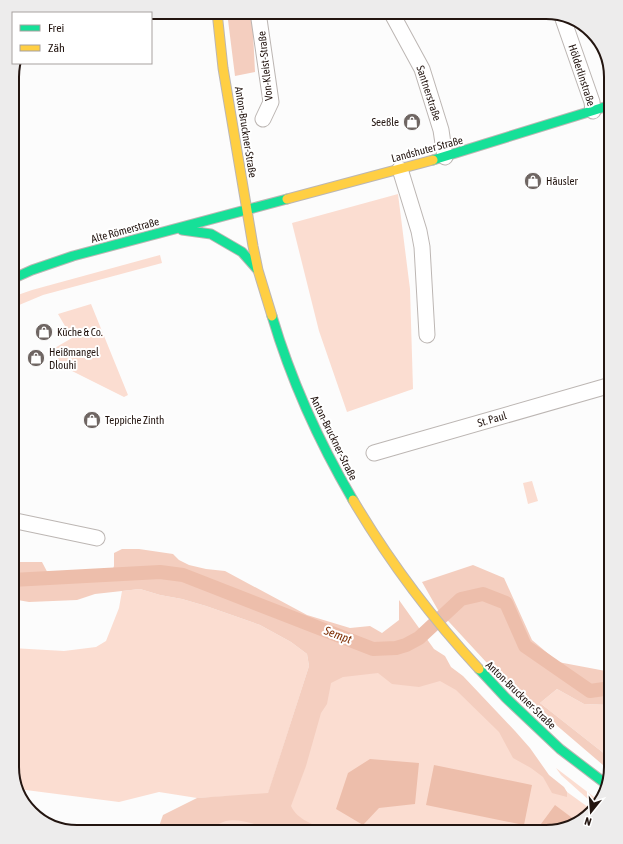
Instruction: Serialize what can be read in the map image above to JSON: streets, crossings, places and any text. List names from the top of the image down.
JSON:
{
  "streets": {
    "main road": ["Anton-Bruckner-Straße", "Landshuter Straße", "Alte Römerstraße"],
    "street": [
      "Von-Kleist-Straße",
      "Hölderlinstraße",
      "Santnerstraße",
      "St. Paul"
    ]
  },
  "crossings": [
    ["Hölderlinstraße", "Landshuter Straße"],
    ["Santnerstraße", "Landshuter Straße"],
    ["Anton-Bruckner-Straße", "Landshuter Straße"],
    ["Anton-Bruckner-Straße", "Alte Römerstraße"],
    ["Landshuter Straße", "Alte Römerstraße"]
  ],
  "water": ["Sempt"],
  "places": {
    "shop": [
      "Seeßle",
      "Häusler",
      "Küche & Co.",
      "Heißmangel Dlouhi",
      "Teppiche Zinth"
    ]
  },
  "legend": ["Frei", "Zäh"],
  "north": "bottom"
}
